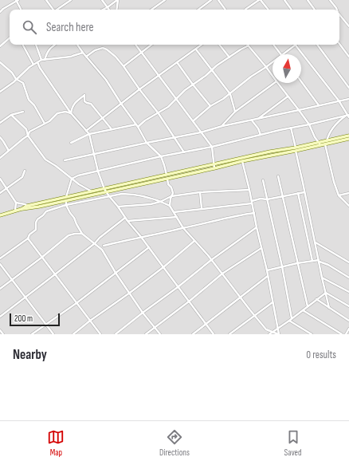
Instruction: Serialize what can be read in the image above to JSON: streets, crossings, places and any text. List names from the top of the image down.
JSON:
{
  "scale_bar": "200 m",
  "north": "top",
  "page": {
    "search": "Search here",
    "scale": "200 m",
    "heading": ["Nearby", "0 results"],
    "nav": ["Map", "Directions", "Saved"]
  }
}
